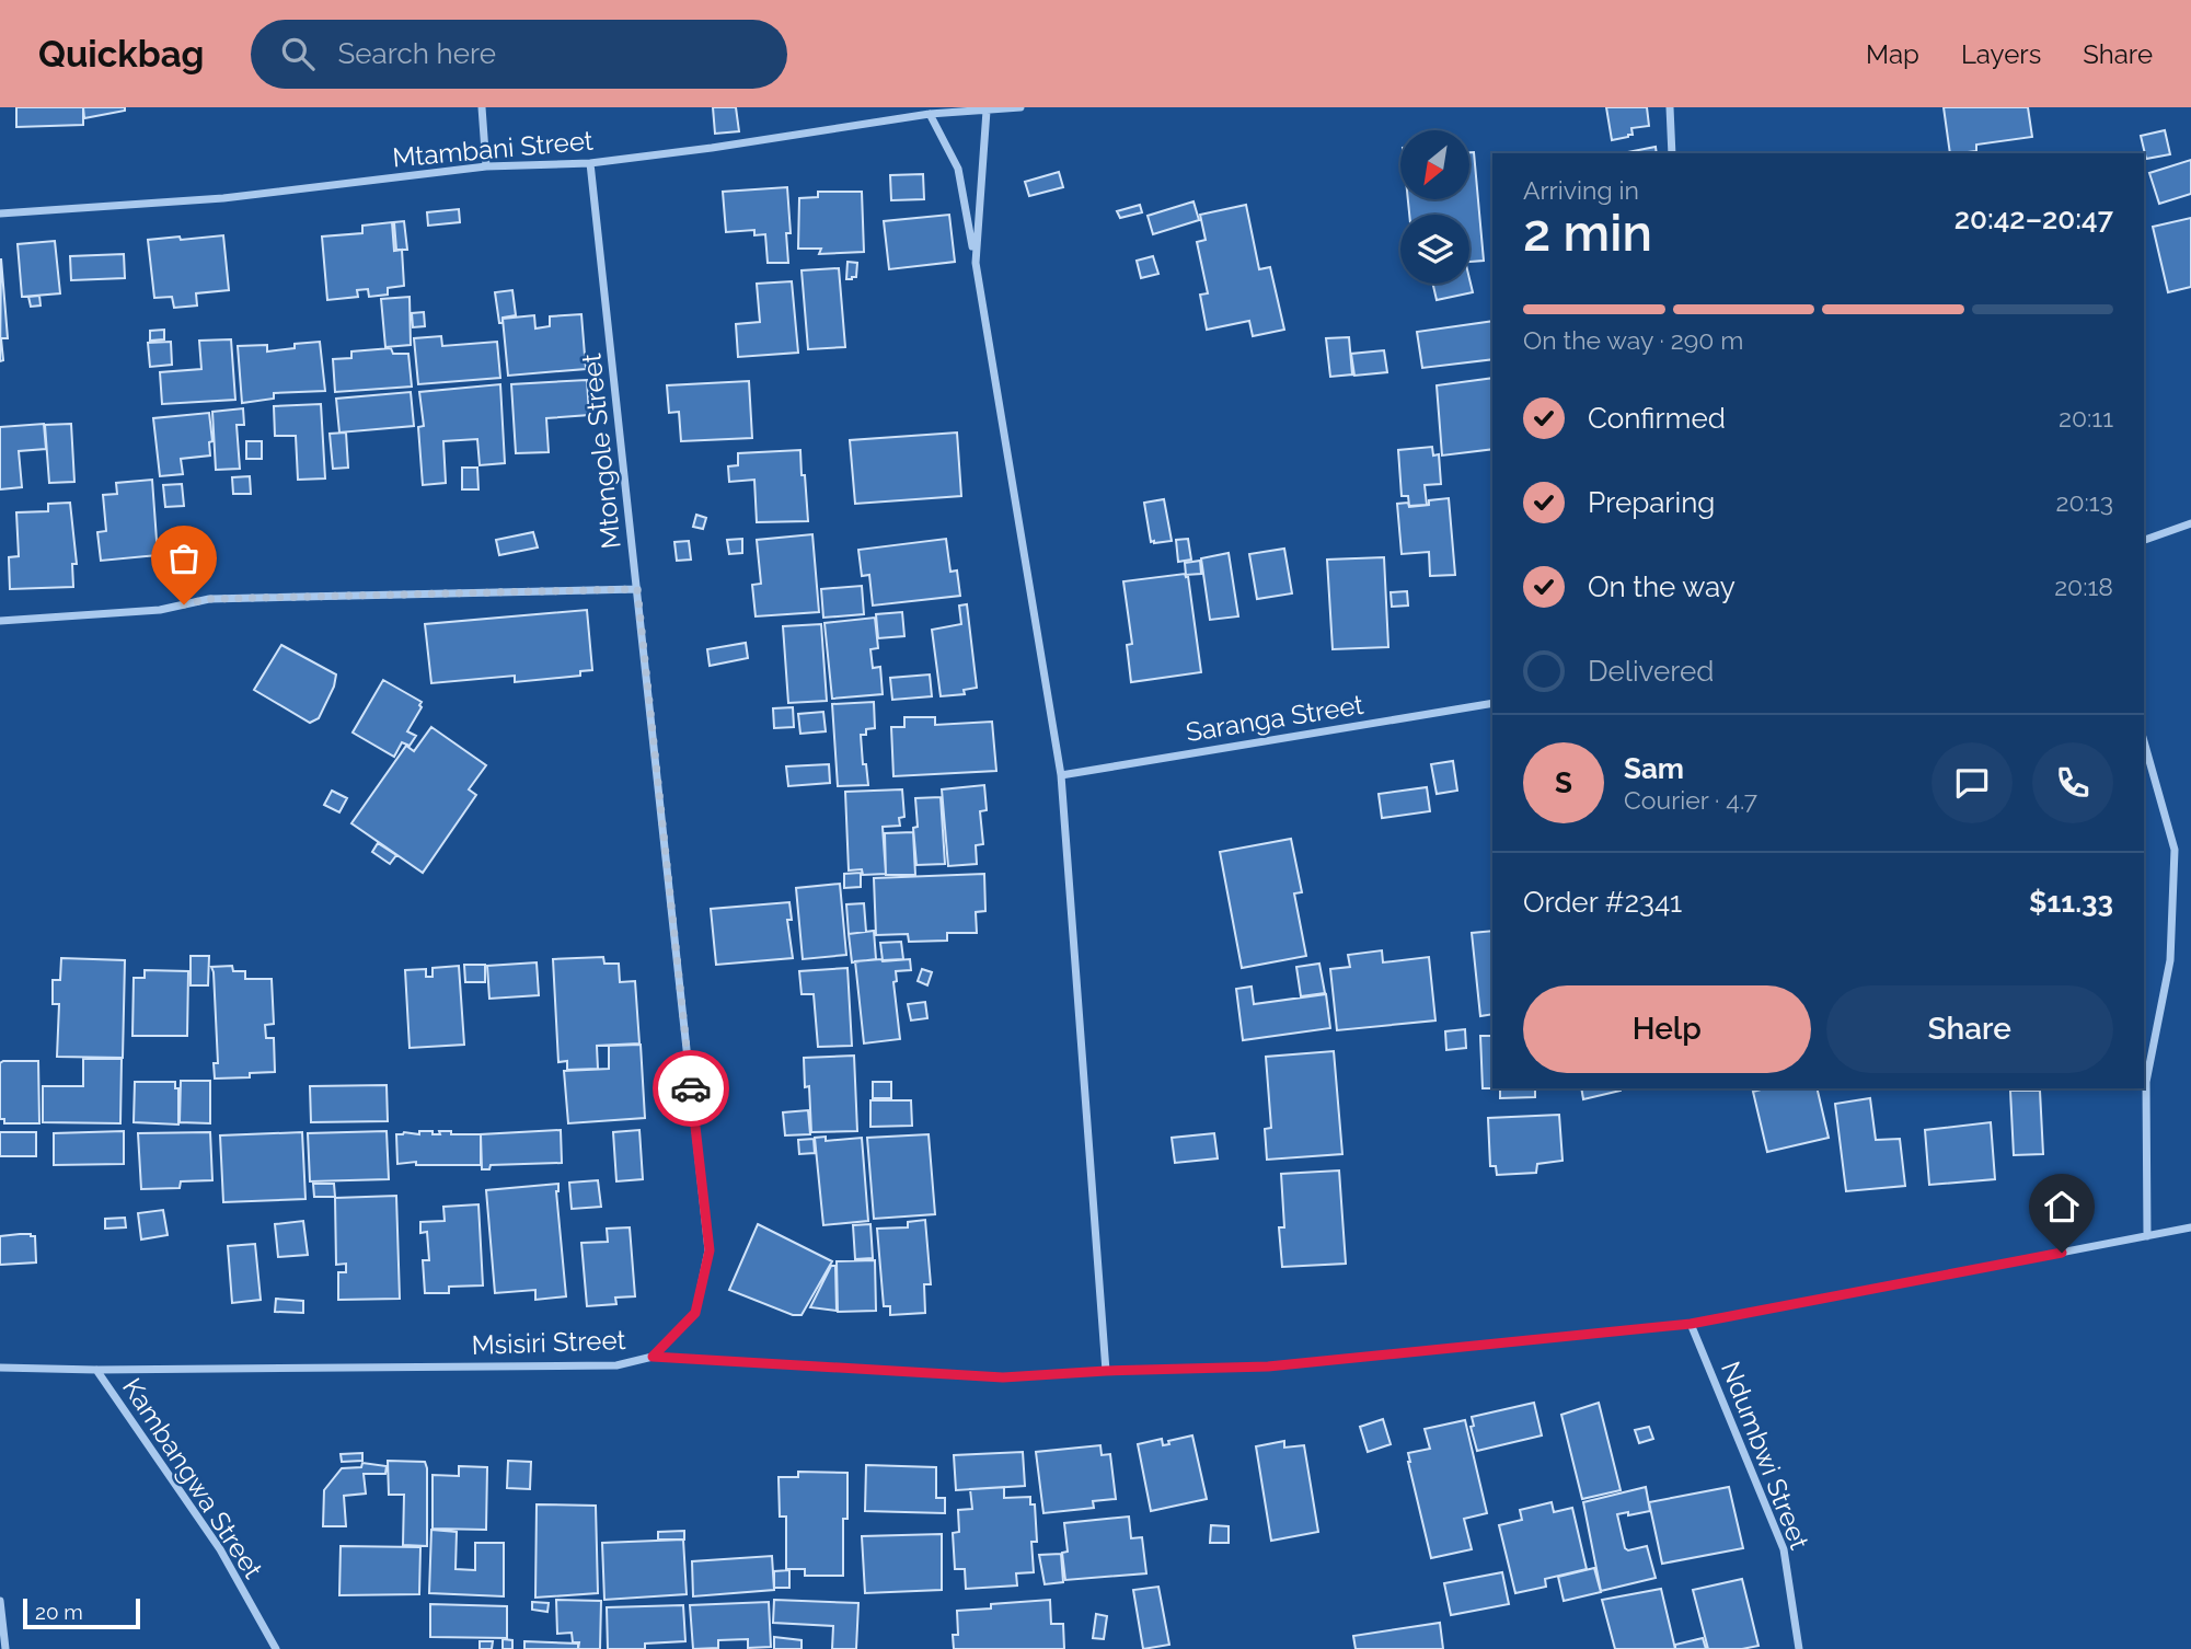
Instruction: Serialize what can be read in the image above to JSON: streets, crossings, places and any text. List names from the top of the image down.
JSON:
{
  "streets": {
    "street": [
      "Mtambani Street",
      "Mtongole Street",
      "Saranga Street",
      "Msisiri Street",
      "Ndumbwi Street",
      "Kambangwa Street"
    ]
  },
  "crossings": [
    ["Mtambani Street", "Mtongole Street"],
    ["Mtongole Street", "Msisiri Street"],
    ["Msisiri Street", "Ndumbwi Street"],
    ["Msisiri Street", "Kambangwa Street"]
  ],
  "scale_bar": "20 m",
  "north": "bottom left",
  "page": {
    "header": "Quickbag",
    "search": "Search here",
    "nav": ["Map", "Layers", "Share"],
    "heading": ["2 min", "Arriving in", "20:42–20:47"],
    "panel": [
      "Sam",
      "Courier · 4.7",
      "Order #2341",
      "$11.33"
    ],
    "bar": "On the way · 290 m",
    "list": [
      ["Confirmed", "20:11"],
      ["Preparing", "20:13"],
      ["On the way", "20:18"],
      "Delivered"
    ],
    "round": "S",
    "buttons": ["Help", "Share"],
    "scale": "20 m"
  }
}
